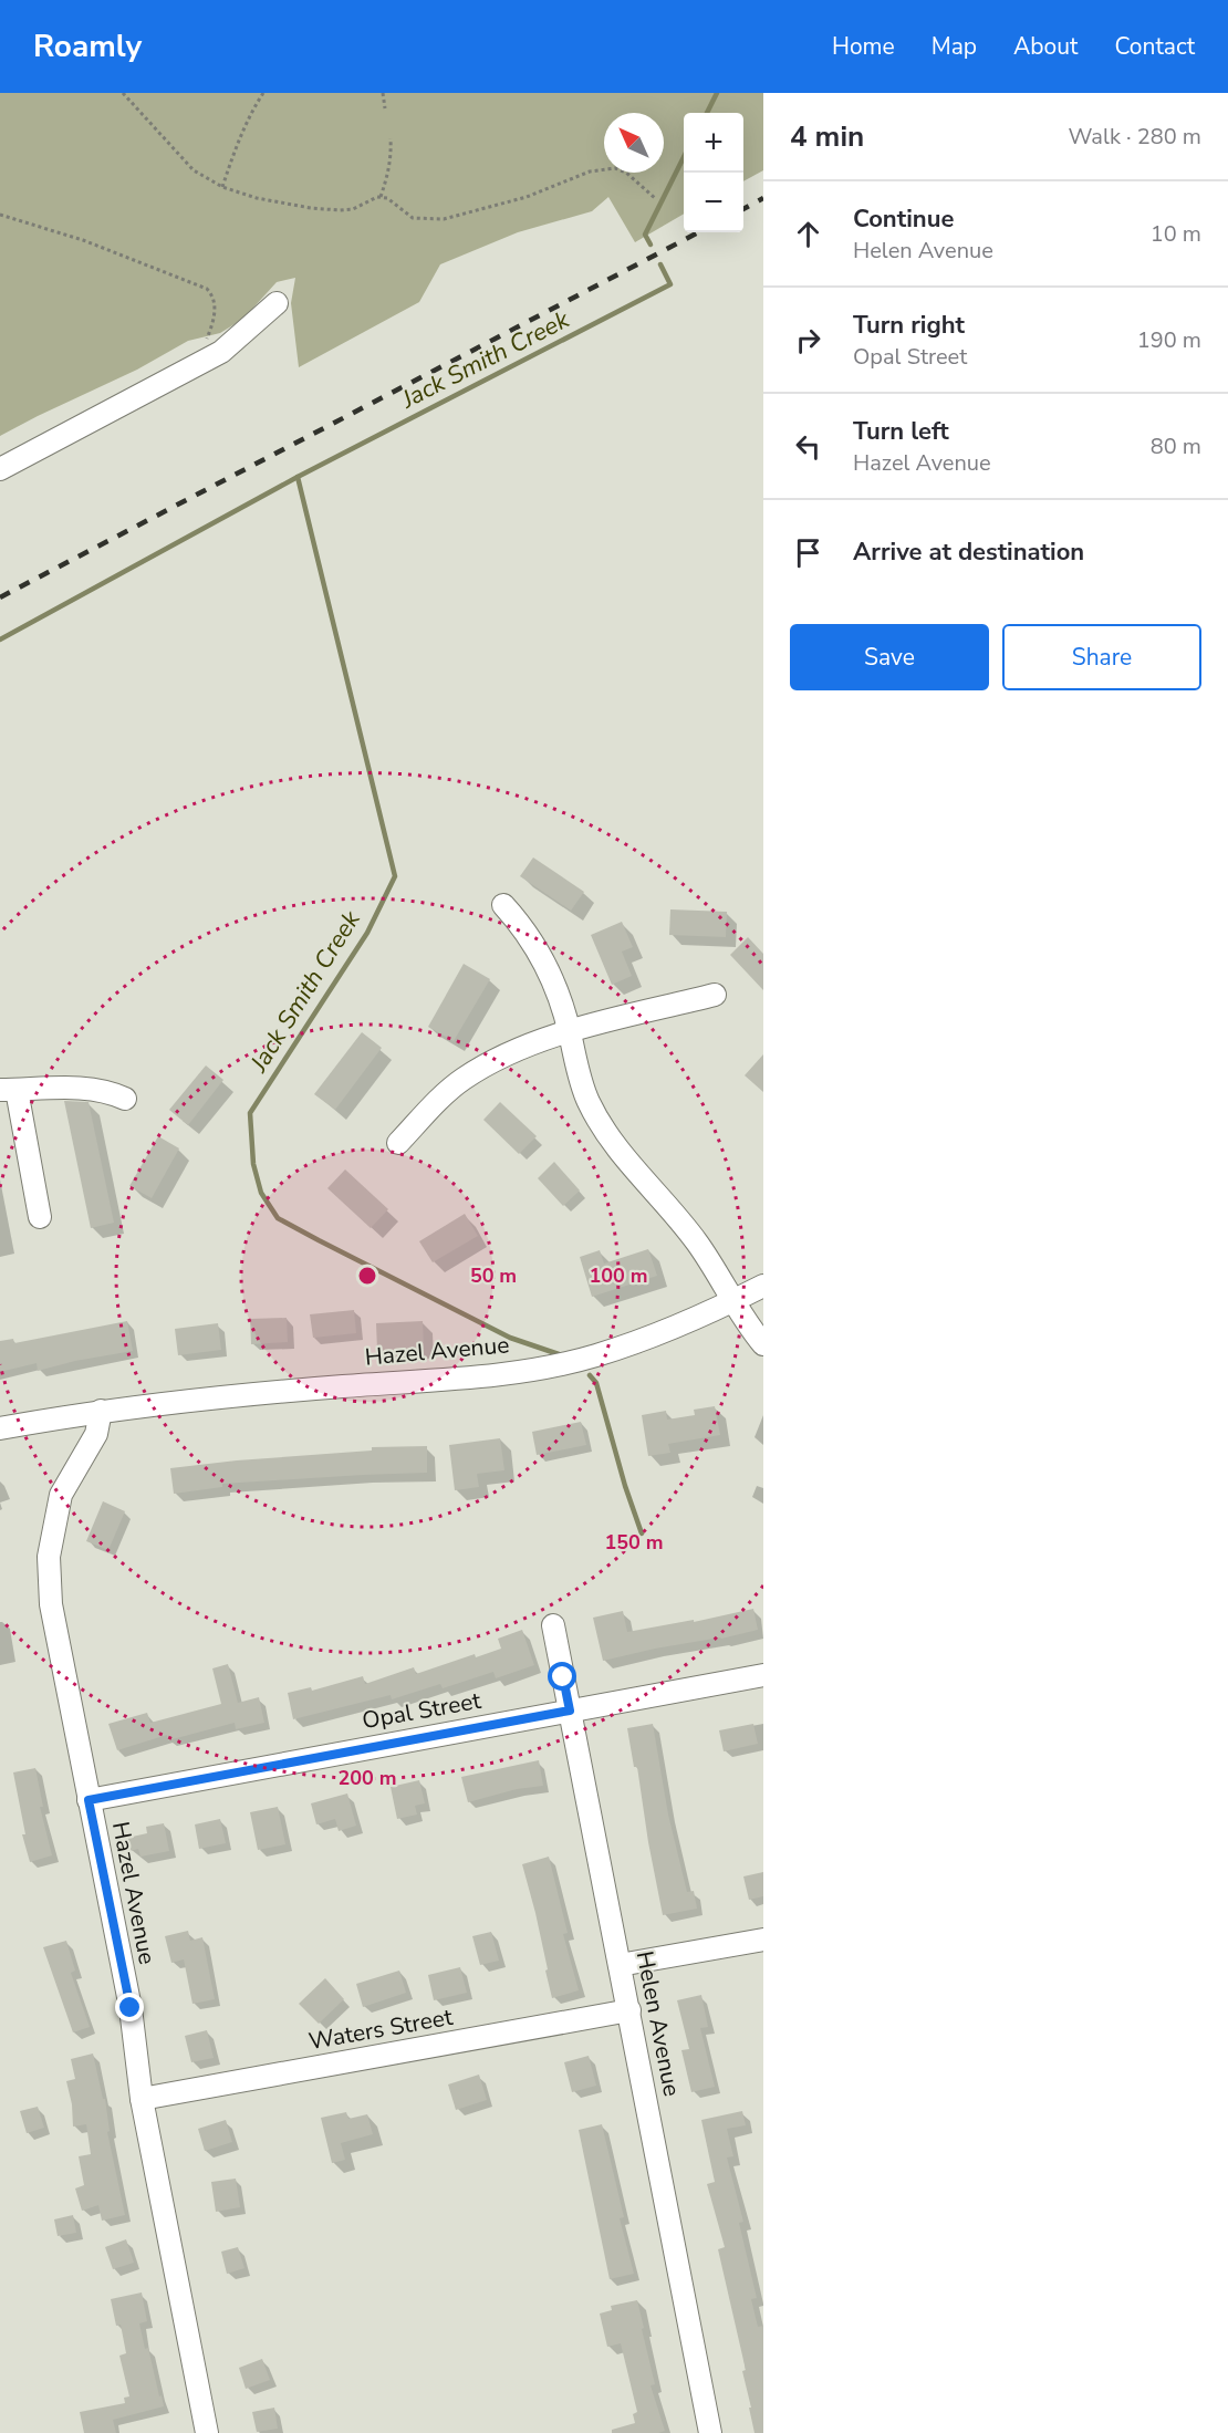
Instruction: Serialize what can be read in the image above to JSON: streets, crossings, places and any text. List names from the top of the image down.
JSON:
{
  "streets": {
    "street": [
      "Hazel Avenue",
      "Opal Street",
      "Helen Avenue",
      "Waters Street"
    ]
  },
  "crossings": [
    ["Hazel Avenue", "Opal Street"],
    ["Hazel Avenue", "Waters Street"],
    ["Opal Street", "Helen Avenue"],
    ["Helen Avenue", "Waters Street"]
  ],
  "water": ["Jack Smith Creek"],
  "north": "top left",
  "page": {
    "header": "Roamly",
    "nav": [
      "Home",
      "Map",
      "About",
      "Contact"
    ],
    "heading": ["4 min", "Walk · 280 m"],
    "map_buttons": ["+", "−"],
    "list": [
      ["Continue", "Helen Avenue", "10 m"],
      ["Turn right", "Opal Street", "190 m"],
      ["Turn left", "Hazel Avenue", "80 m"],
      "Arrive at destination"
    ],
    "buttons": ["Save", "Share"]
  },
  "rings": [
    "50 m",
    "100 m",
    "150 m",
    "200 m"
  ]
}
